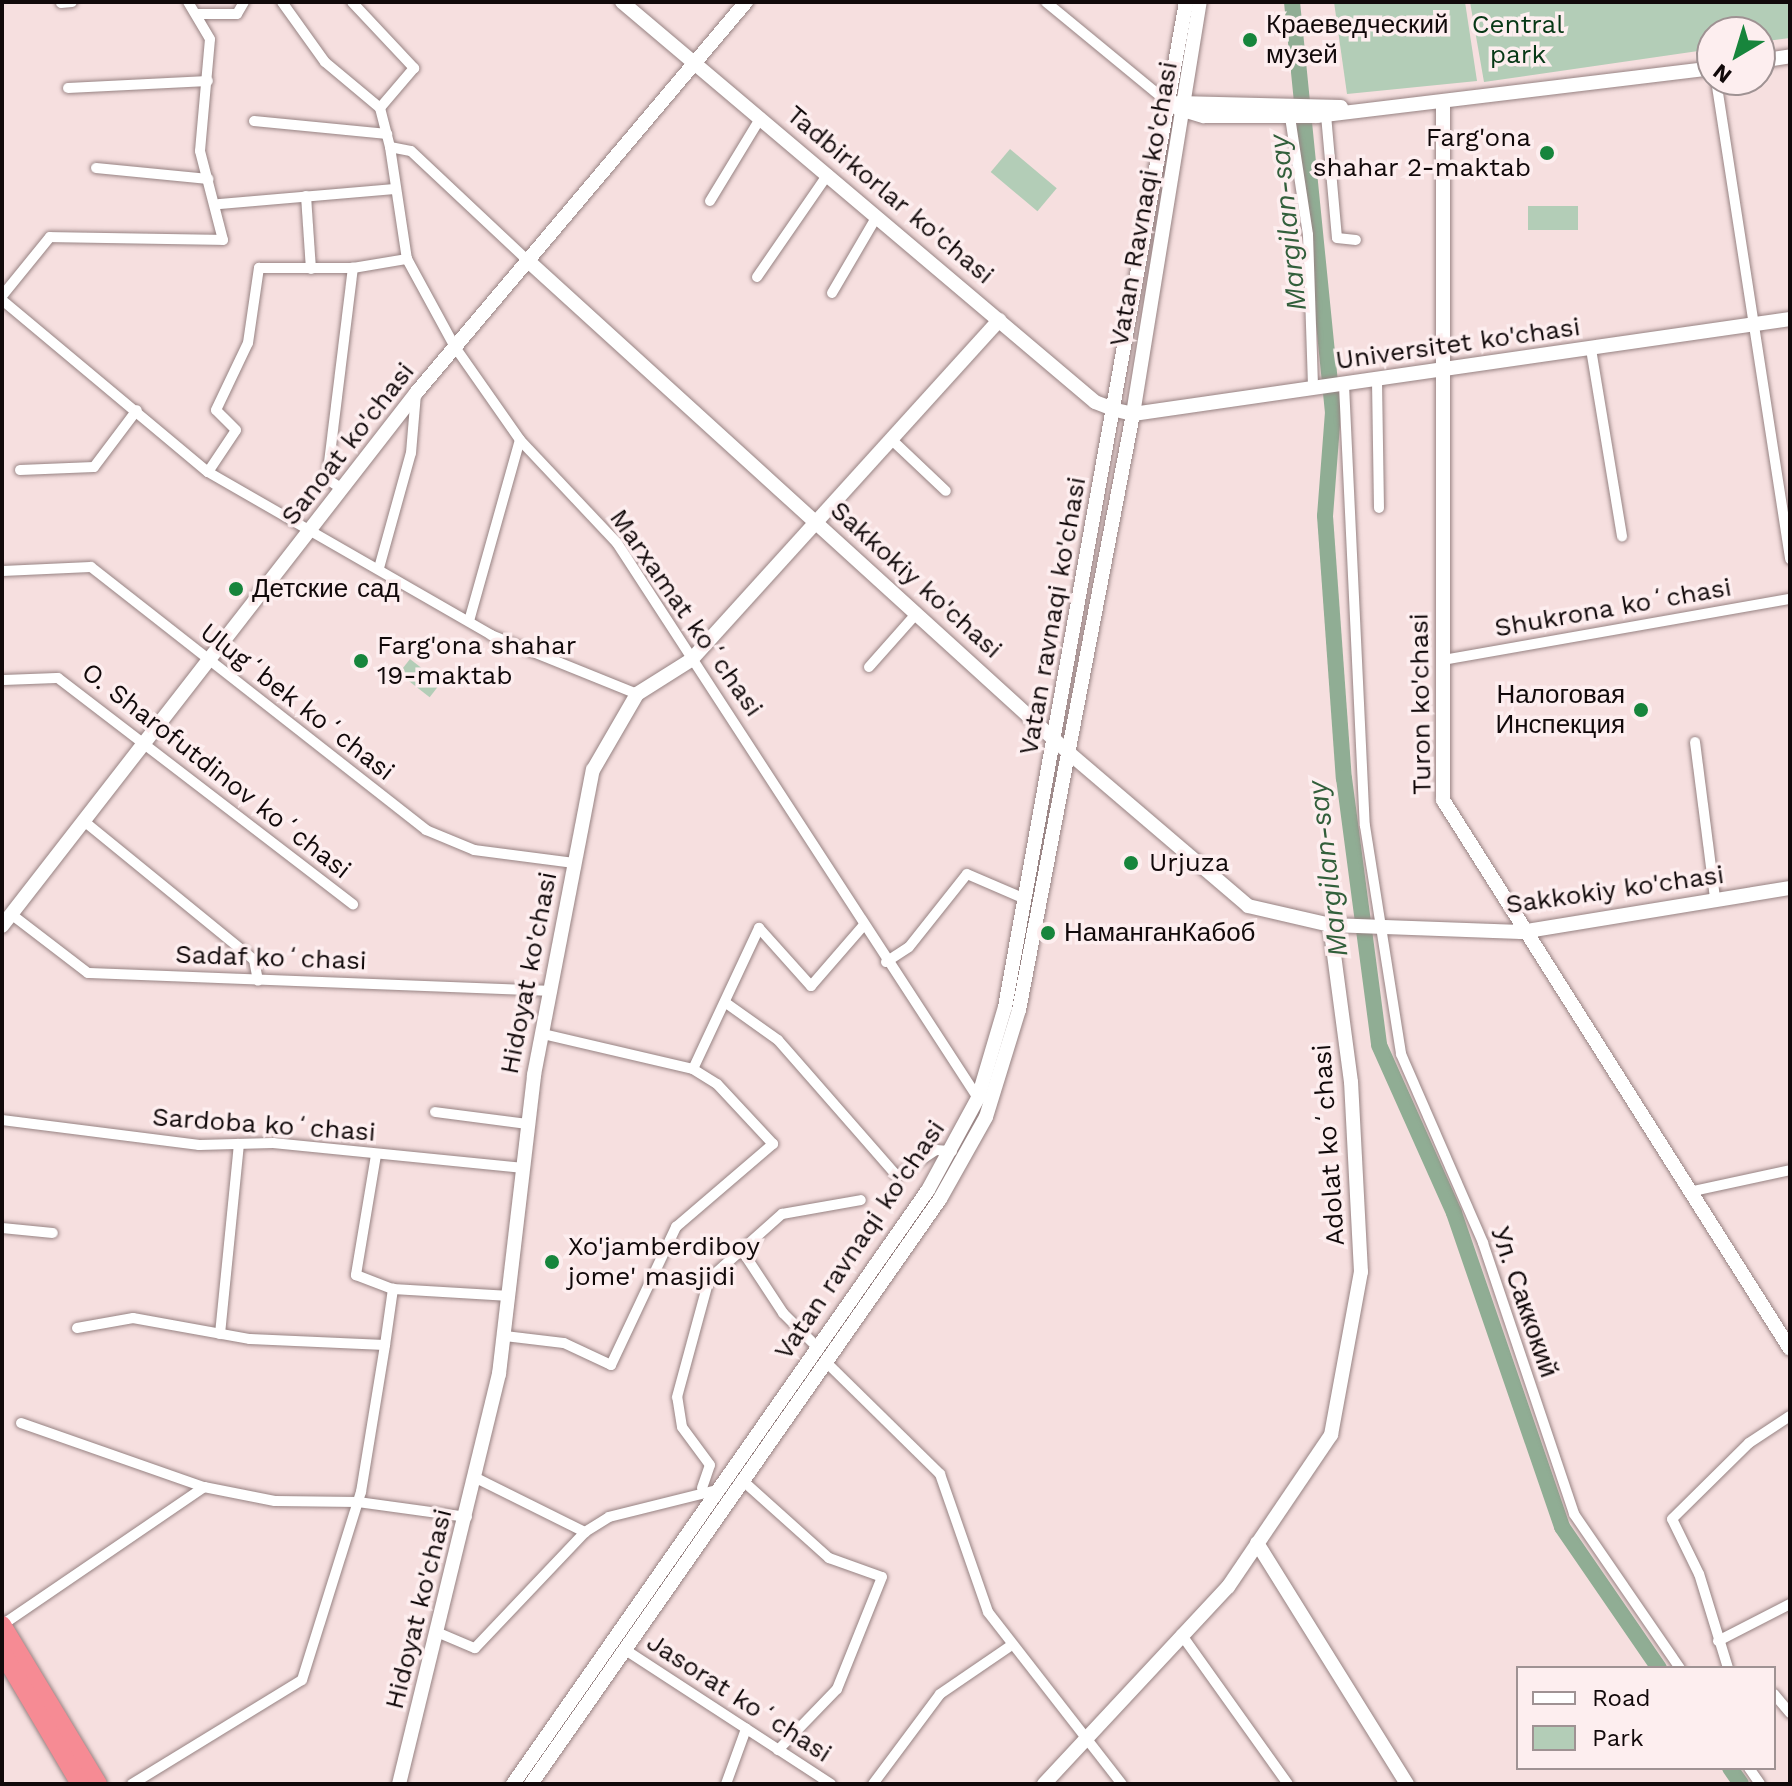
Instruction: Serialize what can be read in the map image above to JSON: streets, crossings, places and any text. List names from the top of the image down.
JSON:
{
  "streets": {
    "main road": [
      "Tadbirkorlar ko'chasi",
      "Vatan Ravnaqi ko'chasi",
      "Universitet ko'chasi",
      "Sanoat ko'chasi",
      "Sakkokiy ko'chasi",
      "Vatan ravnaqi ko'chasi",
      "Turon ko'chasi",
      "Hidoyat ko'chasi",
      "Adolat koʻchasi"
    ],
    "street": [
      "Shukrona koʻchasi",
      "Marxamat koʻchasi",
      "Ulugʻbek koʻchasi",
      "O. Sharofutdinov koʻchasi",
      "Sadaf koʻchasi",
      "Sardoba koʻchasi",
      "Ул. Саккокий",
      "Jasorat koʻchasi"
    ]
  },
  "crossings": [
    ["Tadbirkorlar ko'chasi", "Vatan Ravnaqi ko'chasi"],
    ["Tadbirkorlar ko'chasi", "Universitet ko'chasi"],
    ["Tadbirkorlar ko'chasi", "Sanoat ko'chasi"],
    ["Tadbirkorlar ko'chasi", "Vatan ravnaqi ko'chasi"],
    ["Tadbirkorlar ko'chasi", "Hidoyat ko'chasi"],
    ["Vatan Ravnaqi ko'chasi", "Universitet ko'chasi"],
    ["Vatan Ravnaqi ko'chasi", "Vatan ravnaqi ko'chasi"],
    ["Universitet ko'chasi", "Vatan ravnaqi ko'chasi"],
    ["Universitet ko'chasi", "Turon ko'chasi"],
    ["Universitet ko'chasi", "Ул. Саккокий"],
    ["Sanoat ko'chasi", "Sakkokiy ko'chasi"],
    ["Sanoat ko'chasi", "Marxamat koʻchasi"],
    ["Sanoat ko'chasi", "Ulugʻbek koʻchasi"],
    ["Sanoat ko'chasi", "O. Sharofutdinov koʻchasi"],
    ["Sanoat ko'chasi", "Sadaf koʻchasi"],
    ["Sakkokiy ko'chasi", "Marxamat koʻchasi"],
    ["Sakkokiy ko'chasi", "Vatan ravnaqi ko'chasi"],
    ["Sakkokiy ko'chasi", "Turon ko'chasi"],
    ["Sakkokiy ko'chasi", "Hidoyat ko'chasi"],
    ["Sakkokiy ko'chasi", "Adolat koʻchasi"],
    ["Sakkokiy ko'chasi", "Ул. Саккокий"],
    ["Shukrona koʻchasi", "Turon ko'chasi"],
    ["Marxamat koʻchasi", "Vatan ravnaqi ko'chasi"],
    ["Marxamat koʻchasi", "Hidoyat ko'chasi"],
    ["Vatan ravnaqi ko'chasi", "Jasorat koʻchasi"],
    ["Ulugʻbek koʻchasi", "Hidoyat ko'chasi"],
    ["Sadaf koʻchasi", "Hidoyat ko'chasi"],
    ["Hidoyat ko'chasi", "Sardoba koʻchasi"]
  ],
  "water": ["Margilan-say"],
  "parks": ["Central park"],
  "places": [
    "Краеведческий музей",
    "Farg'ona shahar 2-maktab",
    "Детские сад",
    "Farg'ona shahar 19-maktab",
    "Налоговая Инспекция",
    "Urjuza",
    "НаманганКабоб",
    "Xo'jamberdiboy jome' masjidi"
  ],
  "legend": ["Road", "Park"],
  "north": "bottom left"
}
